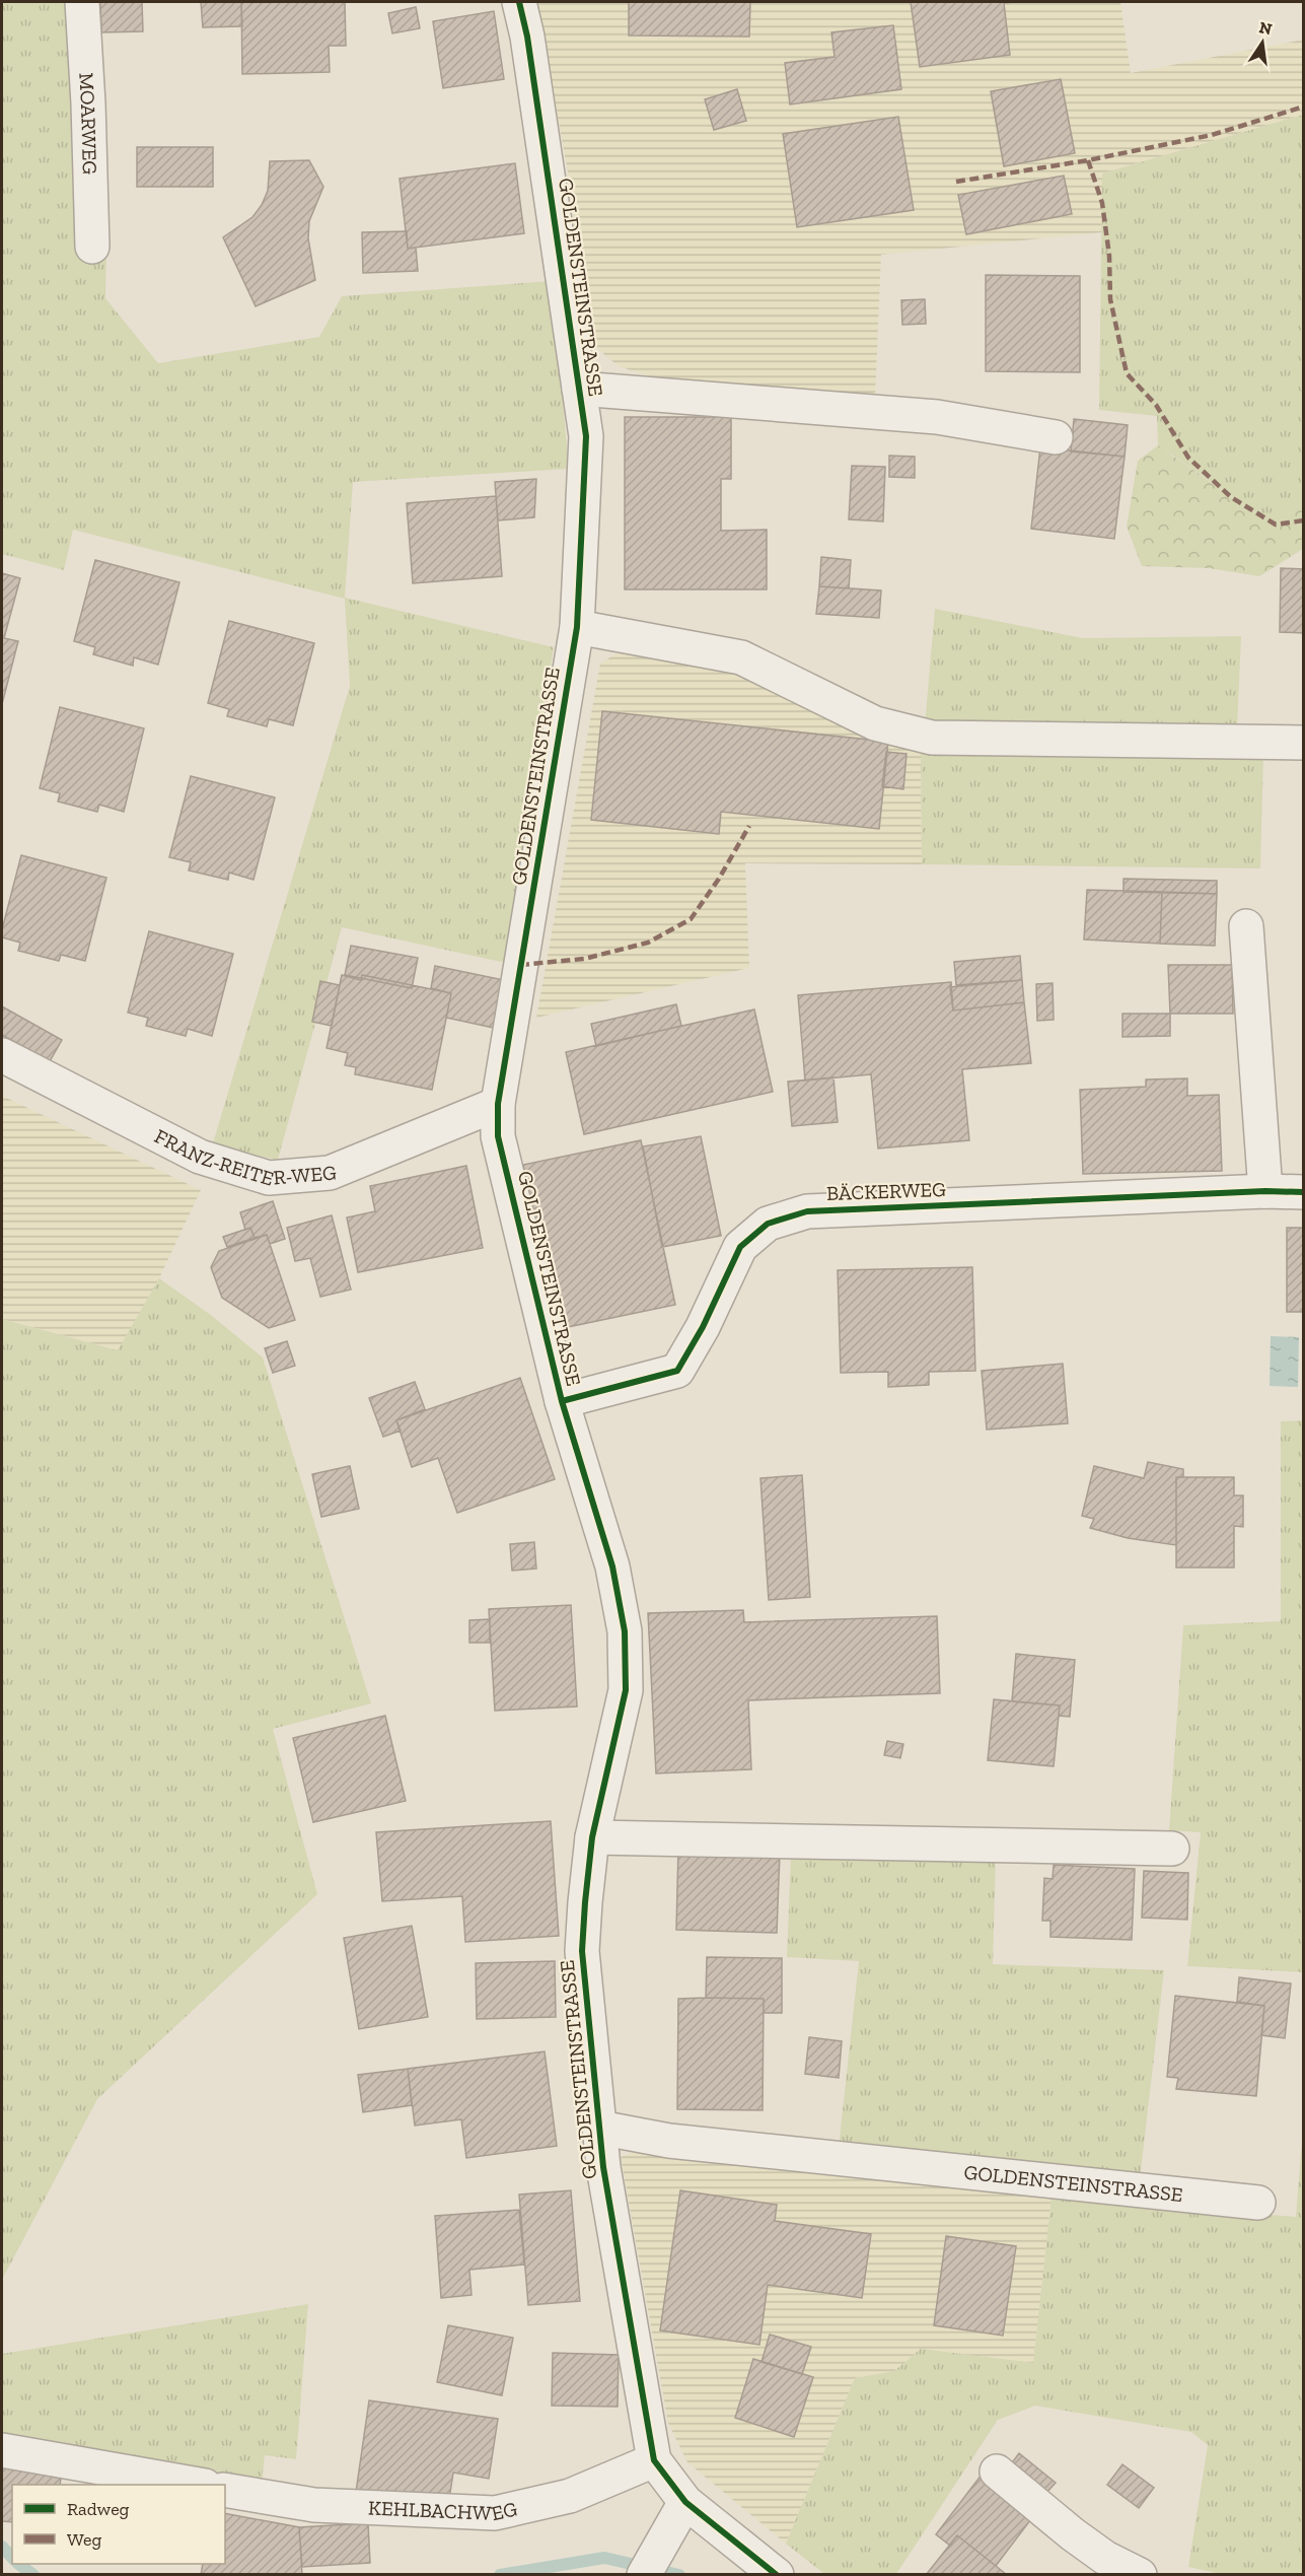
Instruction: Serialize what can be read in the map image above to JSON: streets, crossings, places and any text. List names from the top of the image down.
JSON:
{
  "streets": {
    "street": [
      "MOARWEG",
      "GOLDENSTEINSTRASSE",
      "FRANZ-REITER-WEG",
      "BÄCKERWEG",
      "KEHLBACHWEG"
    ]
  },
  "crossings": [
    ["GOLDENSTEINSTRASSE", "FRANZ-REITER-WEG"],
    ["GOLDENSTEINSTRASSE", "BÄCKERWEG"],
    ["GOLDENSTEINSTRASSE", "KEHLBACHWEG"]
  ],
  "legend": ["Radweg", "Weg"],
  "north": "top"
}
